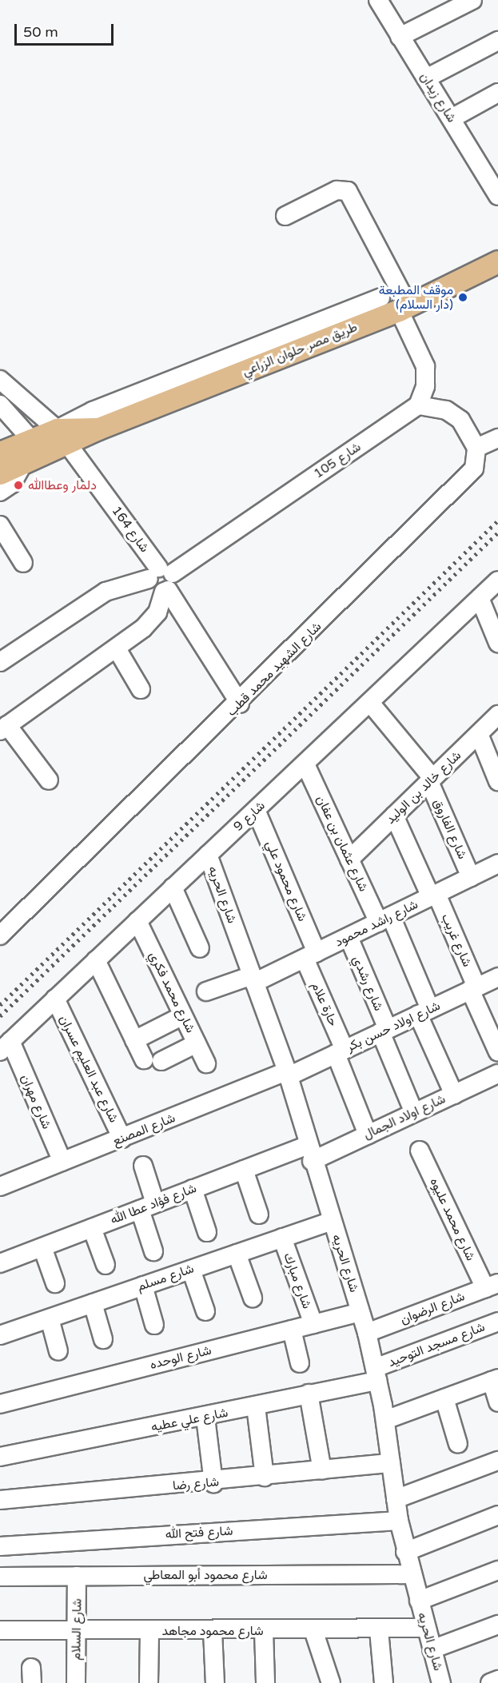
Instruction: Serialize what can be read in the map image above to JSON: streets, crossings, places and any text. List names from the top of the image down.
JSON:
{
  "streets": {
    "main road": ["طريق مصر حلوان الزراعي"],
    "street": [
      "شارع زيدان",
      "شارع 105",
      "شارع 164",
      "شارع الشهيد محمد قطب",
      "شارع خالد بن الوليد",
      "شارع 9",
      "شارع الفاروق",
      "شارع عثمان بن عفان",
      "شارع محمود علي",
      "شارع الحريه",
      "شارع راشد محمود",
      "شارع غريب",
      "شارع رشدي",
      "شارع محمد فكري",
      "حارة علام",
      "شارع اولاد حسن بكر",
      "شارع عبد العليم عسران",
      "شارع مهران",
      "شارع اولاد الجمال",
      "شارع المصنع",
      "شارع فؤاد عطا الله",
      "شارع محمد عليوه",
      "شارع مسلم",
      "شارع مبارك",
      "شارع الرضوان",
      "شارع مسجد التوحيد",
      "شارع الوحده",
      "شارع علي عطيه",
      "شارع رضا",
      "شارع فتح الله",
      "شارع محمود أبو المعاطي",
      "شارع السلام",
      "شارع محمود مجاهد"
    ]
  },
  "crossings": [
    ["طريق مصر حلوان الزراعي", "شارع 164"],
    ["شارع 105", "شارع 164"],
    ["شارع 164", "شارع الشهيد محمد قطب"],
    ["شارع خالد بن الوليد", "شارع الفاروق"],
    ["شارع خالد بن الوليد", "شارع عثمان بن عفان"],
    ["شارع خالد بن الوليد", "شارع غريب"],
    ["شارع 9", "شارع الفاروق"],
    ["شارع 9", "شارع عثمان بن عفان"],
    ["شارع 9", "شارع محمود علي"],
    ["شارع 9", "شارع الحريه"],
    ["شارع 9", "شارع محمد فكري"],
    ["شارع 9", "شارع عبد العليم عسران"],
    ["شارع 9", "شارع مهران"],
    ["شارع الفاروق", "شارع راشد محمود"],
    ["شارع عثمان بن عفان", "شارع راشد محمود"],
    ["شارع عثمان بن عفان", "شارع اولاد حسن بكر"],
    ["شارع عثمان بن عفان", "شارع اولاد الجمال"],
    ["شارع محمود علي", "شارع راشد محمود"],
    ["شارع محمود علي", "حارة علام"],
    ["شارع الحريه", "شارع راشد محمود"],
    ["شارع الحريه", "شارع اولاد حسن بكر"],
    ["شارع الحريه", "شارع اولاد الجمال"],
    ["شارع الحريه", "شارع المصنع"],
    ["شارع الحريه", "شارع فؤاد عطا الله"],
    ["شارع الحريه", "شارع مسلم"],
    ["شارع الحريه", "شارع الرضوان"],
    ["شارع الحريه", "شارع مسجد التوحيد"],
    ["شارع الحريه", "شارع الوحده"],
    ["شارع الحريه", "شارع علي عطيه"],
    ["شارع الحريه", "شارع رضا"],
    ["شارع الحريه", "شارع فتح الله"],
    ["شارع الحريه", "شارع محمود أبو المعاطي"],
    ["شارع الحريه", "شارع محمود مجاهد"],
    ["شارع راشد محمود", "شارع غريب"],
    ["شارع راشد محمود", "شارع رشدي"],
    ["شارع راشد محمود", "حارة علام"],
    ["شارع غريب", "شارع اولاد حسن بكر"],
    ["شارع رشدي", "شارع اولاد حسن بكر"],
    ["شارع رشدي", "شارع اولاد الجمال"],
    ["حارة علام", "شارع اولاد حسن بكر"],
    ["حارة علام", "شارع اولاد الجمال"],
    ["شارع اولاد حسن بكر", "شارع المصنع"],
    ["شارع عبد العليم عسران", "شارع المصنع"],
    ["شارع مهران", "شارع المصنع"],
    ["شارع اولاد الجمال", "شارع فؤاد عطا الله"],
    ["شارع محمد عليوه", "شارع الرضوان"],
    ["شارع مسلم", "شارع مبارك"],
    ["شارع مبارك", "شارع الوحده"],
    ["شارع مسجد التوحيد", "شارع علي عطيه"],
    ["شارع محمود أبو المعاطي", "شارع السلام"],
    ["شارع السلام", "شارع محمود مجاهد"]
  ],
  "places": ["موقف المطبعة (دار السلام)", "دلمار وعطاالله"],
  "scale_bar": "50 m"
}
